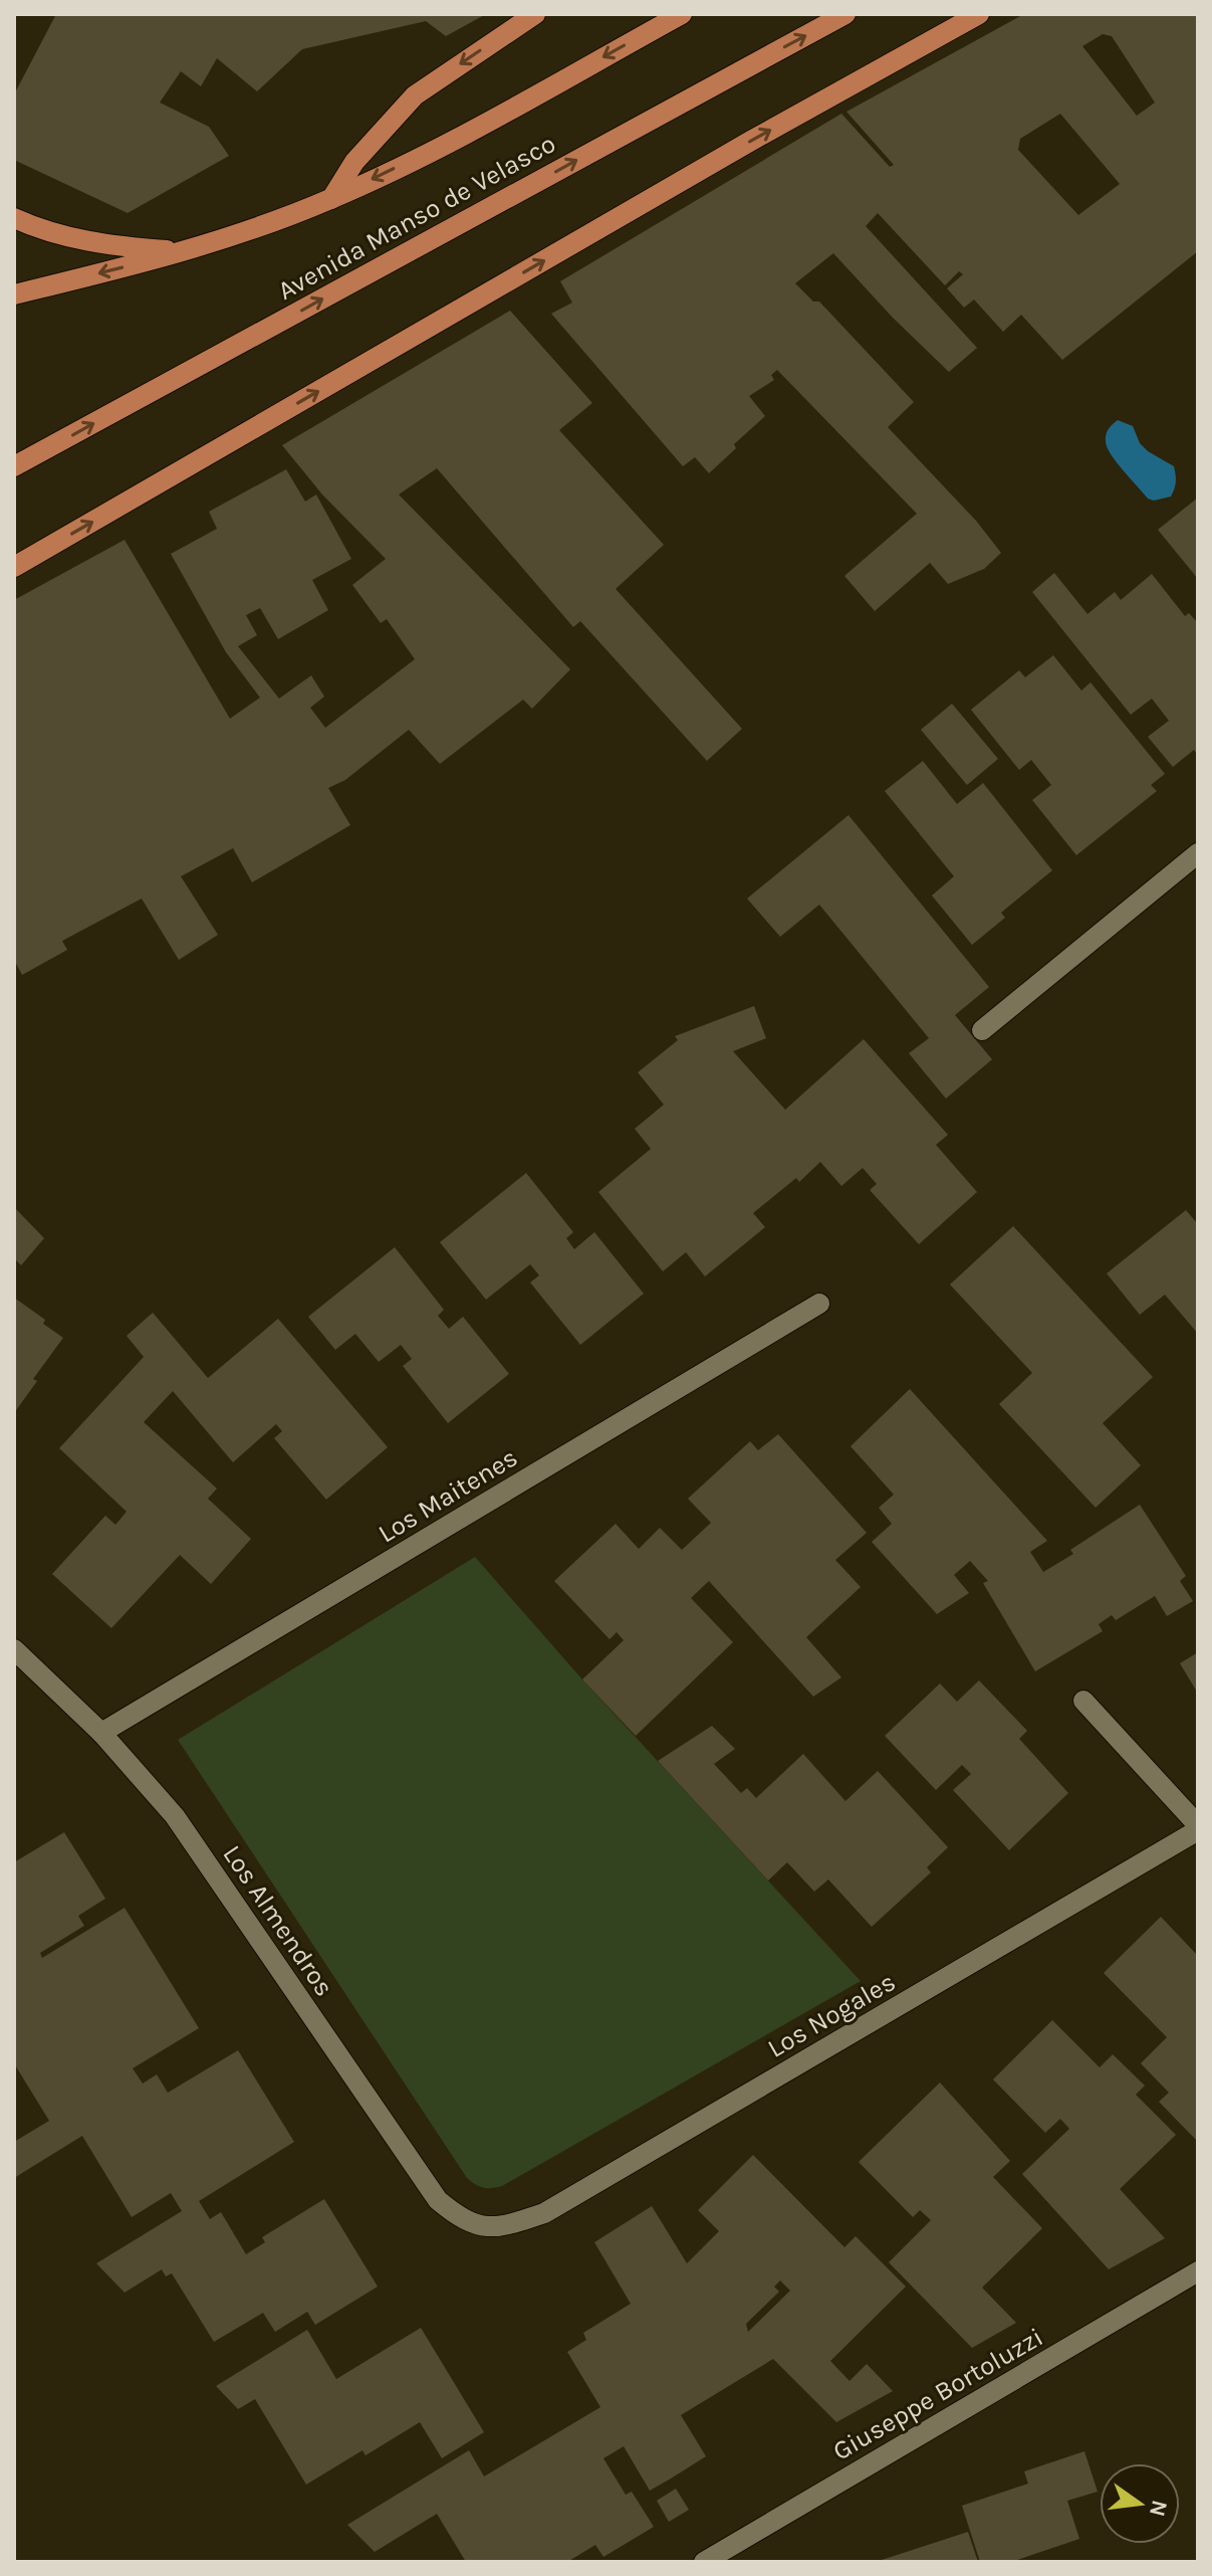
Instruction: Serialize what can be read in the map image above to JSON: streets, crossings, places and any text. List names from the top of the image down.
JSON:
{
  "streets": {
    "main road": ["Avenida Manso de Velasco"],
    "street": [
      "Los Maitenes",
      "Los Almendros",
      "Los Nogales",
      "Giuseppe Bortoluzzi"
    ]
  },
  "crossings": [
    ["Los Maitenes", "Los Almendros"],
    ["Los Almendros", "Los Nogales"]
  ],
  "north": "right"
}
